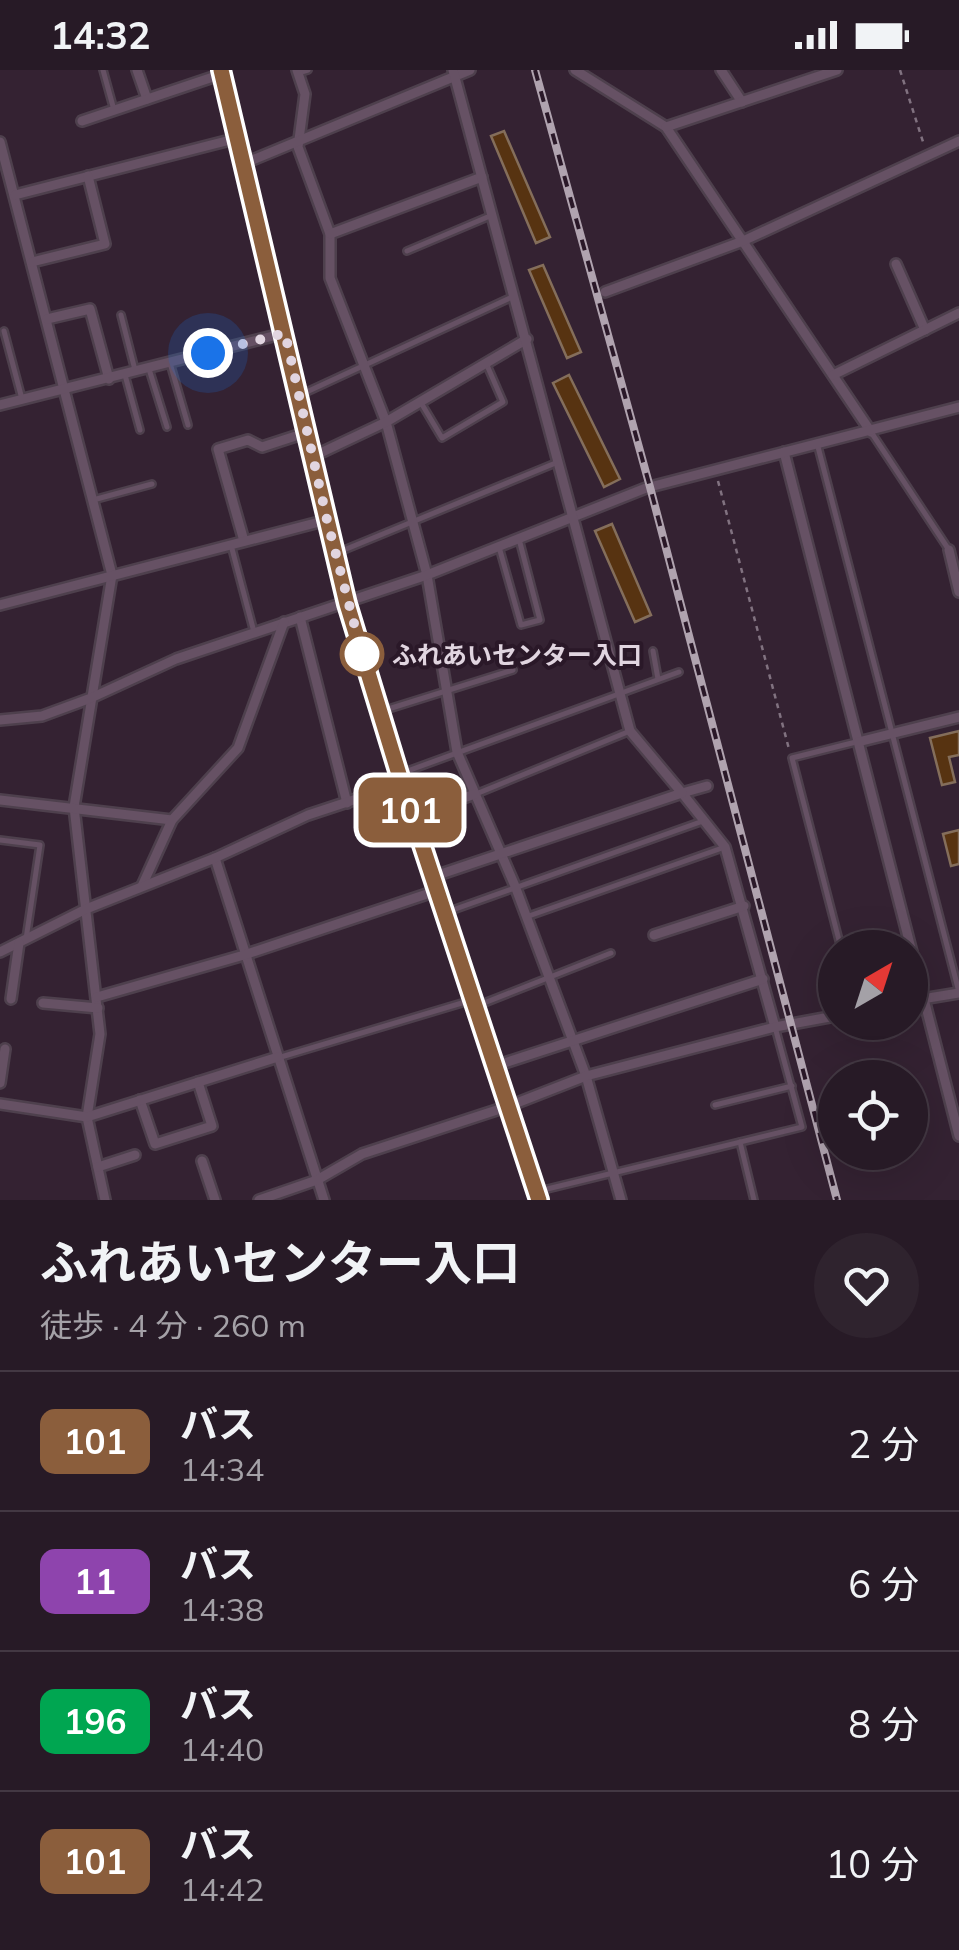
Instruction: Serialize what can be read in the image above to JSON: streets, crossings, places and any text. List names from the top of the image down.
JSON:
{
  "places": ["ふれあいセンター入口"],
  "lines": ["bus line 101"],
  "north": "top right",
  "page": {
    "status": "14:32",
    "on_map": "101",
    "heading": ["ふれあいセンター入口", "徒歩 · 4 分 · 260 m"],
    "list": [
      {
        "mark": "101",
        "name": "バス",
        "note": "14:34",
        "value": "2 分"
      },
      {
        "mark": "11",
        "name": "バス",
        "note": "14:38",
        "value": "6 分"
      },
      {
        "mark": "196",
        "name": "バス",
        "note": "14:40",
        "value": "8 分"
      },
      {
        "mark": "101",
        "name": "バス",
        "note": "14:42",
        "value": "10 分"
      }
    ]
  }
}
